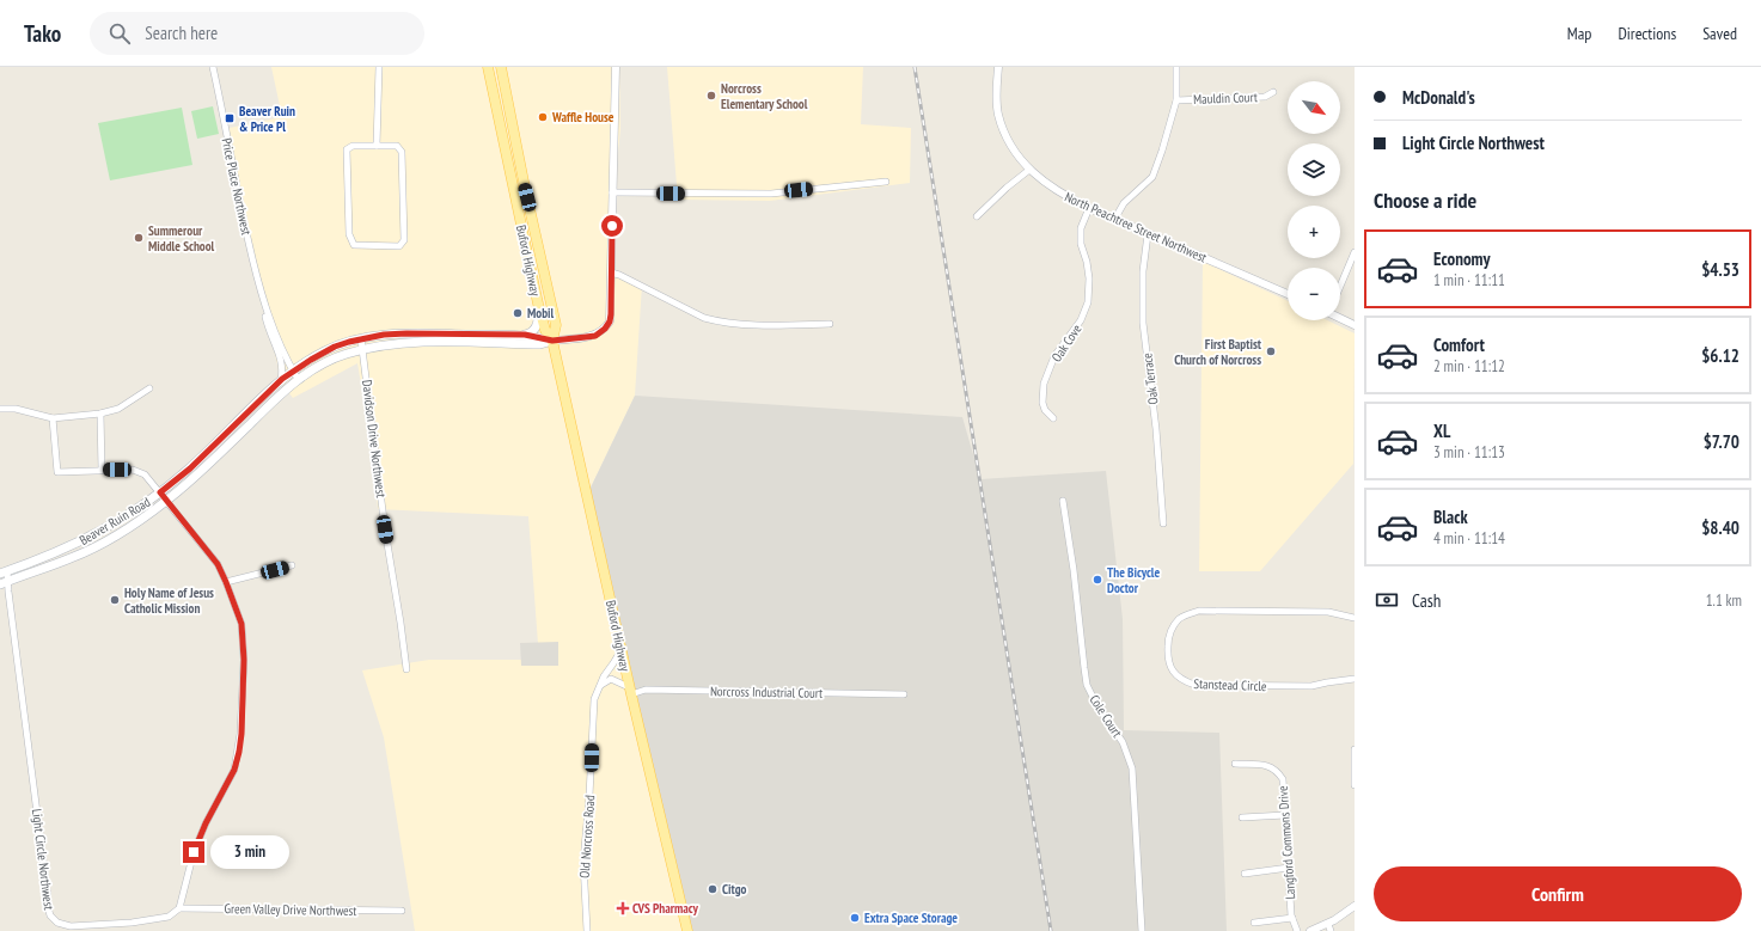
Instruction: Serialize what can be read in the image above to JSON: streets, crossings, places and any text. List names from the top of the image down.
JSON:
{
  "streets": {
    "main road": ["Buford Highway", "Beaver Ruin Road"],
    "street": [
      "Mauldin Court",
      "Price Place Northwest",
      "North Peachtree Street Northwest",
      "Oak Cove",
      "Oak Terrace",
      "Davidson Drive Northwest",
      "Stanstead Circle",
      "Norcross Industrial Court",
      "Cole Court",
      "Old Norcross Road",
      "Langford Commons Drive",
      "Light Circle Northwest",
      "Green Valley Drive Northwest"
    ]
  },
  "crossings": [
    ["Price Place Northwest", "Beaver Ruin Road"],
    ["North Peachtree Street Northwest", "Oak Cove"],
    ["North Peachtree Street Northwest", "Oak Terrace"],
    ["Buford Highway", "Beaver Ruin Road"],
    ["Buford Highway", "Norcross Industrial Court"],
    ["Buford Highway", "Old Norcross Road"],
    ["Davidson Drive Northwest", "Beaver Ruin Road"],
    ["Beaver Ruin Road", "Light Circle Northwest"],
    ["Light Circle Northwest", "Green Valley Drive Northwest"]
  ],
  "places": {
    "other": [
      "Norcross Elementary School",
      "Waffle House",
      "Summerour Middle School",
      "Mobil",
      "First Baptist Church of Norcross",
      "The Bicycle Doctor",
      "Holy Name of Jesus Catholic Mission",
      "Citgo",
      "Extra Space Storage"
    ],
    "transit": ["Beaver Ruin & Price Pl"],
    "health": ["CVS Pharmacy"]
  },
  "north": "bottom right",
  "page": {
    "header": "Tako",
    "search": "Search here",
    "nav": ["Map", "Directions", "Saved"],
    "banner": ["McDonald's", "Light Circle Northwest"],
    "map_buttons": ["+", "−"],
    "heading": "Choose a ride",
    "list": [
      {
        "name": "Economy",
        "note": "1 min · 11:11",
        "value": "$4.53"
      },
      {
        "name": "Comfort",
        "note": "2 min · 11:12",
        "value": "$6.12"
      },
      {
        "name": "XL",
        "note": "3 min · 11:13",
        "value": "$7.70"
      },
      {
        "name": "Black",
        "note": "4 min · 11:14",
        "value": "$8.40"
      }
    ],
    "pay": ["Cash", "1.1 km"],
    "bubble": "3 min",
    "buttons": "Confirm"
  }
}
